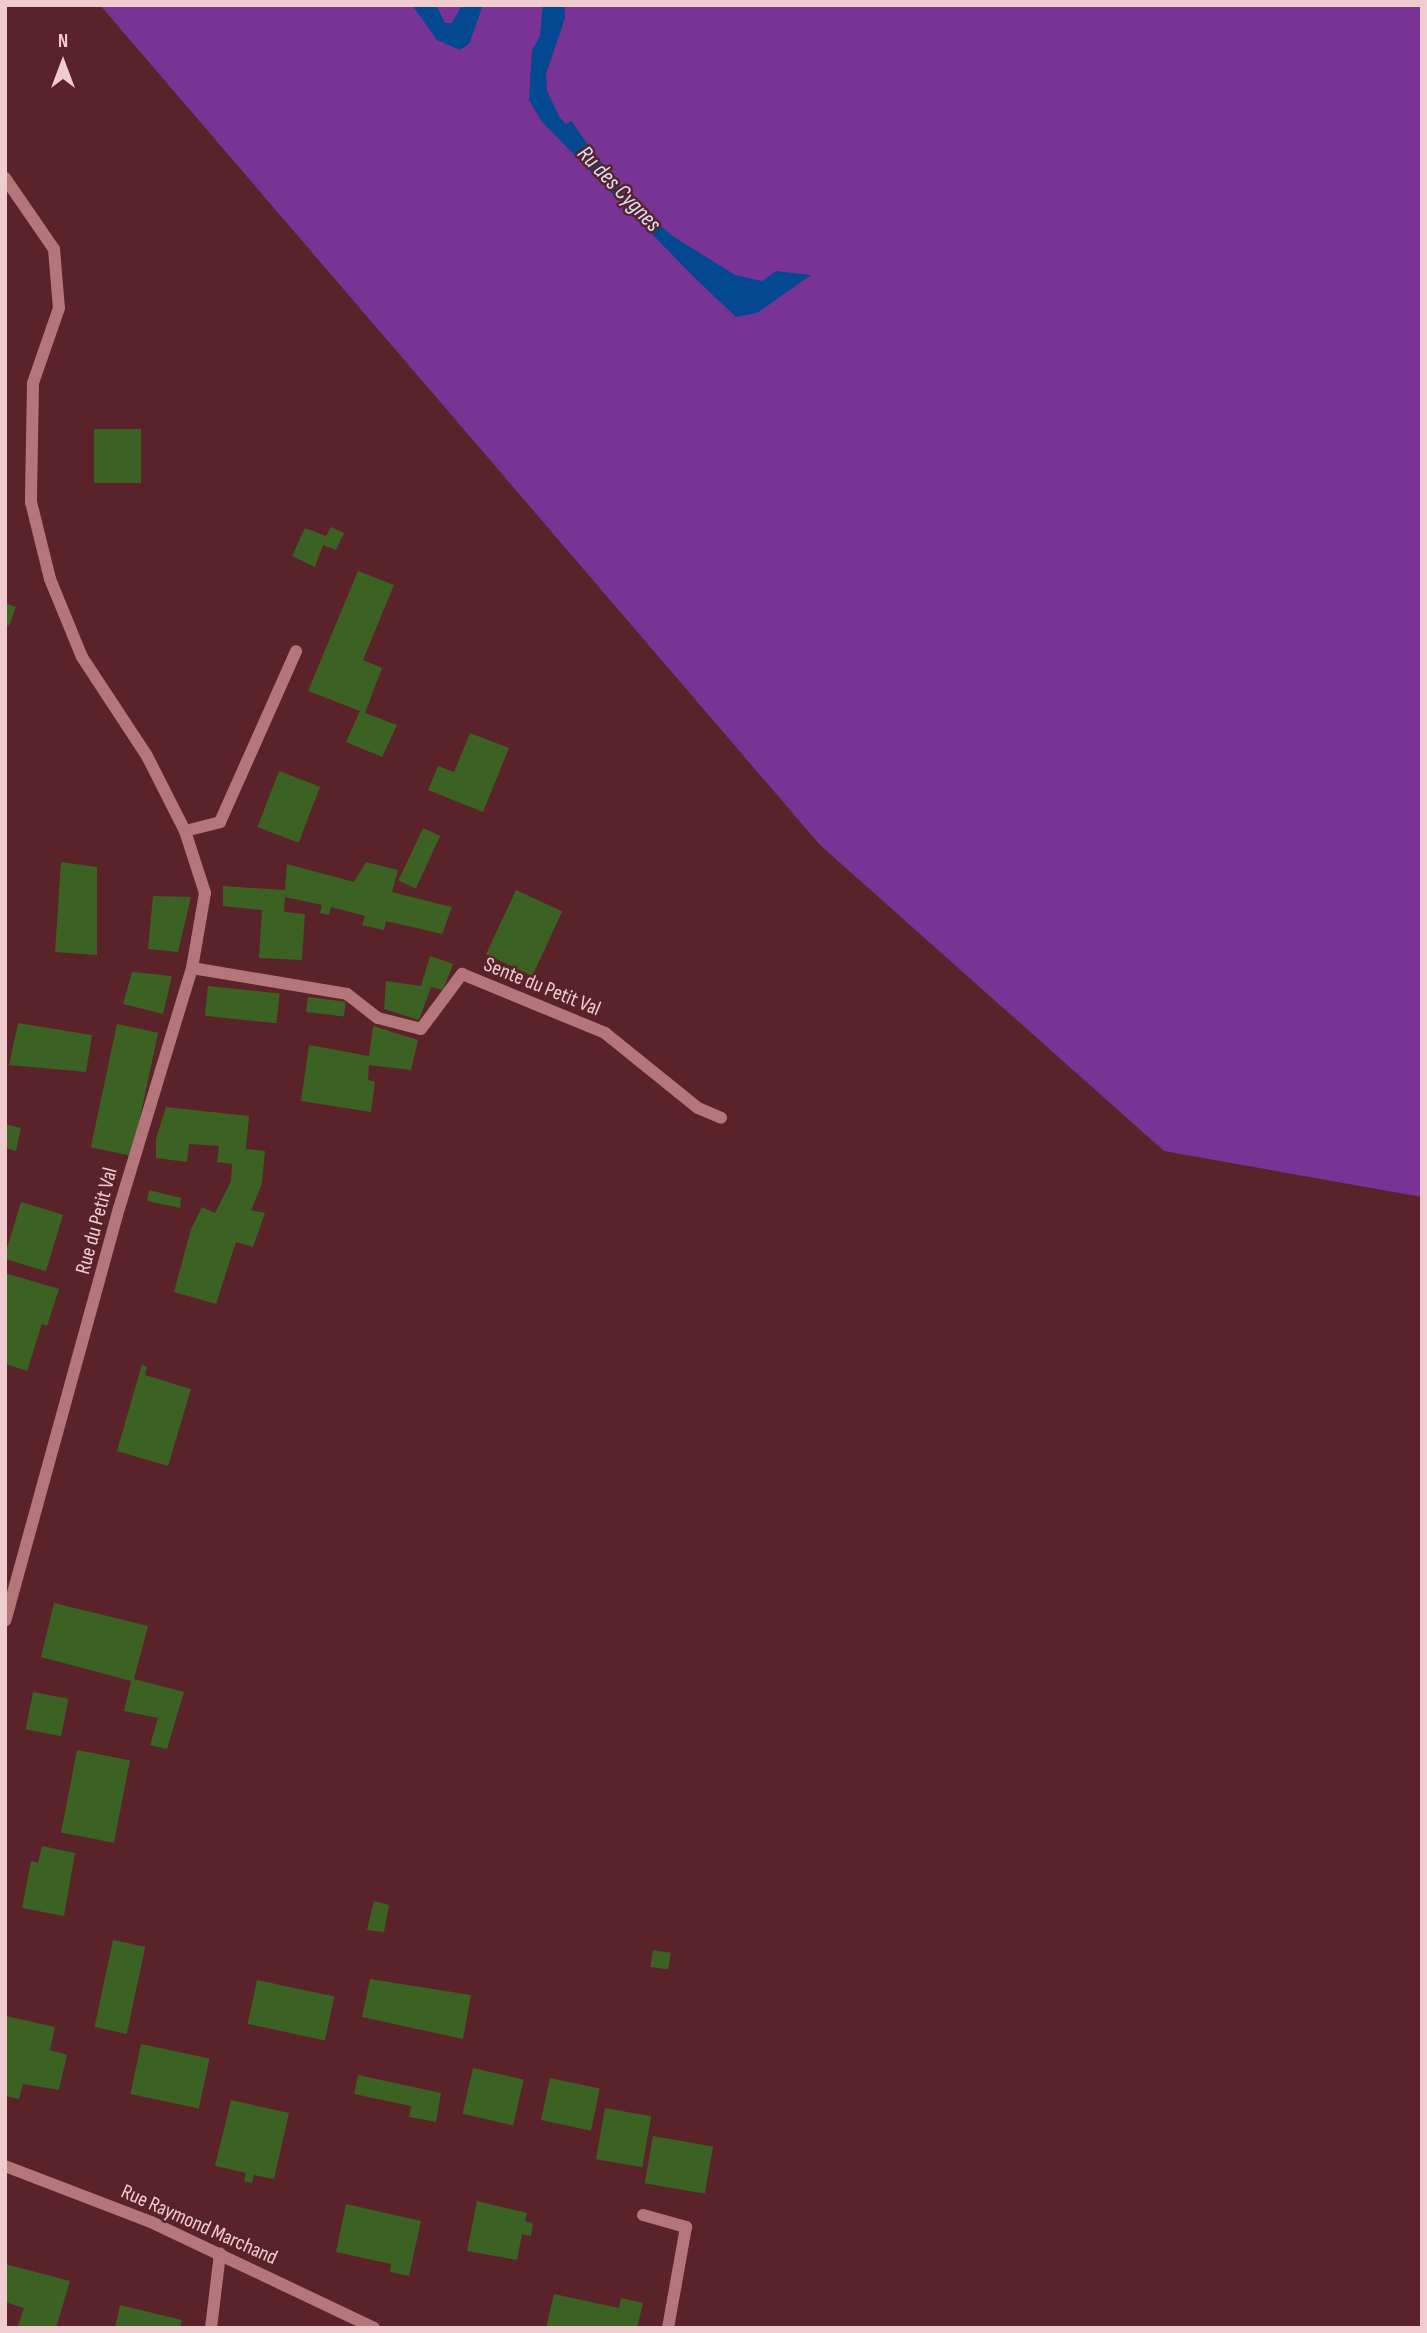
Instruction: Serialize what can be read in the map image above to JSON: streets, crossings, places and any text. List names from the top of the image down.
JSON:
{
  "streets": {
    "street": ["Sente du Petit Val", "Rue du Petit Val", "Rue Raymond Marchand"]
  },
  "crossings": [
    ["Sente du Petit Val", "Rue du Petit Val"]
  ],
  "water": ["Ru des Cygnes"],
  "north": "top"
}
